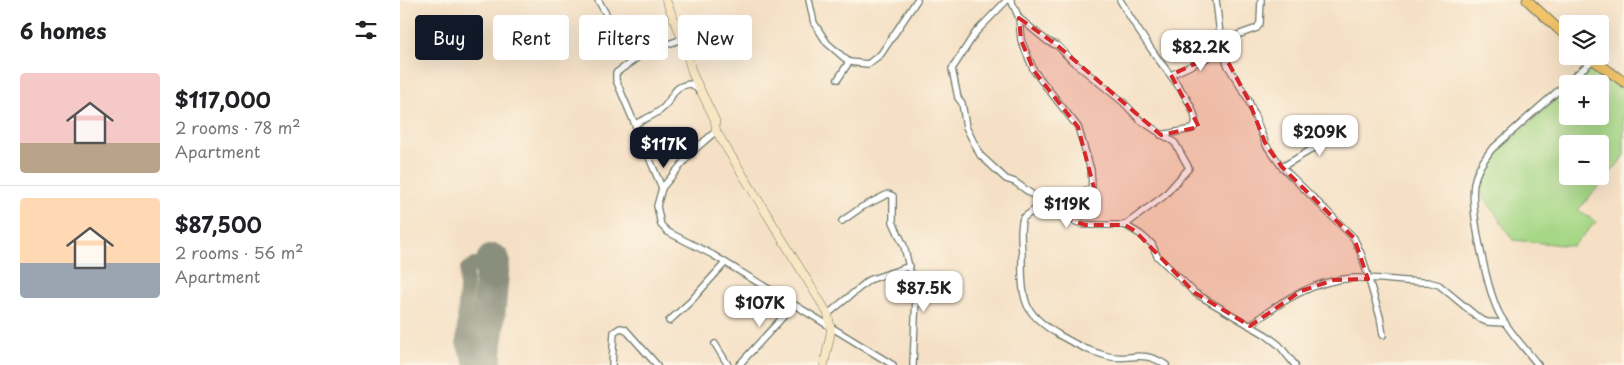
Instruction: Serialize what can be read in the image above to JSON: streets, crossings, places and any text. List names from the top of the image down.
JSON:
{
  "page": {
    "heading": "6 homes",
    "map_buttons": ["+", "−"],
    "chip": [
      "Buy",
      "Rent",
      "Filters",
      "New"
    ],
    "price": [
      "$82.2K",
      "$209K",
      "$117K",
      "$119K",
      "$87.5K",
      "$107K"
    ],
    "list": [
      {
        "name": "$117,000",
        "note": "2 rooms · 78 m² · Apartment"
      },
      {
        "name": "$87,500",
        "note": "2 rooms · 56 m² · Apartment"
      }
    ]
  }
}
